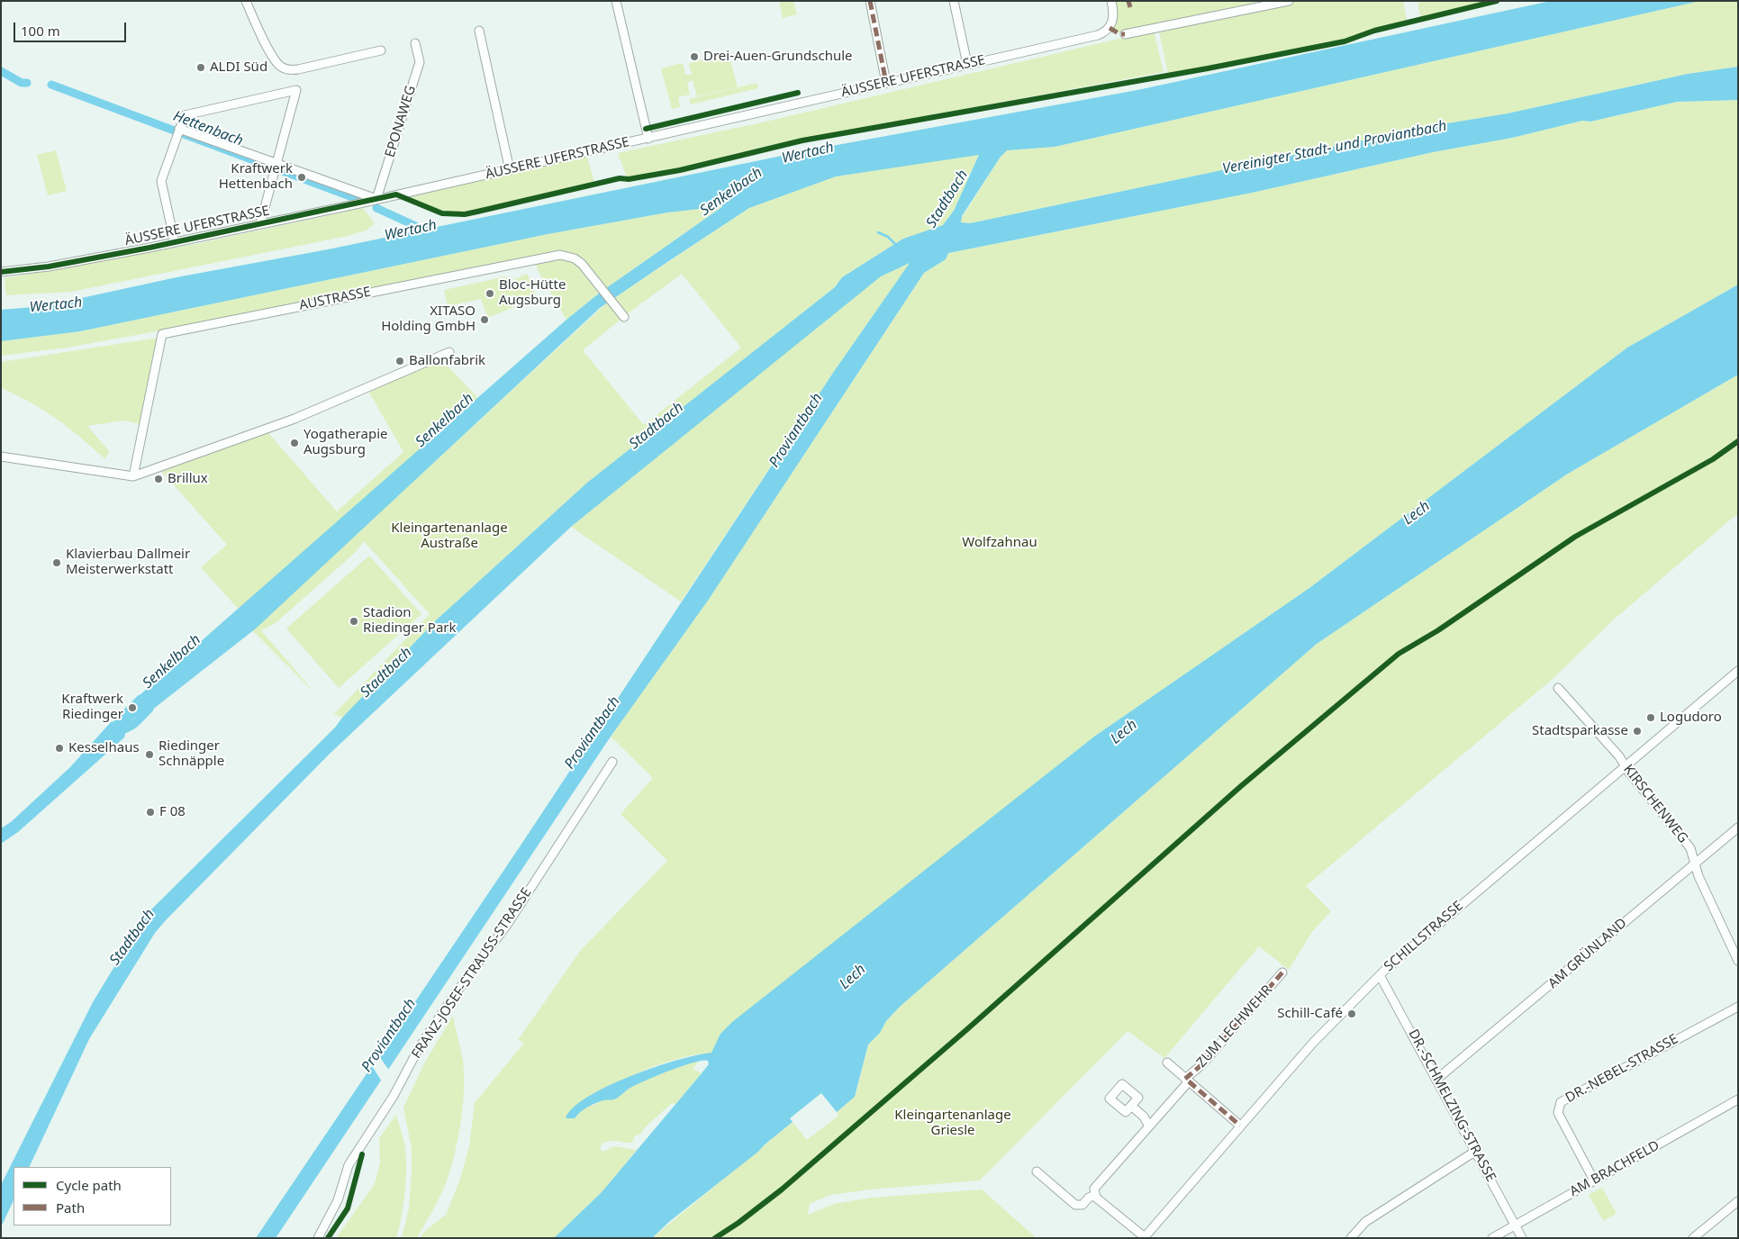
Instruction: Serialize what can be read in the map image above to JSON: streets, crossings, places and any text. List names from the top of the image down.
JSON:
{
  "streets": {
    "street": [
      "ÄUSSERE UFERSTRASSE",
      "EPONAWEG",
      "AUSTRASSE",
      "KIRSCHENWEG",
      "SCHILLSTRASSE",
      "AM GRÜNLAND",
      "FRANZ-JOSEF-STRAUSS-STRASSE",
      "ZUM LECHWEHR",
      "DR.-NEBEL-STRASSE",
      "DR.-SCHMELZING-STRASSE",
      "AM BRACHFELD"
    ]
  },
  "crossings": [
    ["ÄUSSERE UFERSTRASSE", "EPONAWEG"],
    ["KIRSCHENWEG", "SCHILLSTRASSE"],
    ["KIRSCHENWEG", "AM GRÜNLAND"],
    ["SCHILLSTRASSE", "ZUM LECHWEHR"],
    ["SCHILLSTRASSE", "DR.-SCHMELZING-STRASSE"],
    ["AM GRÜNLAND", "DR.-SCHMELZING-STRASSE"],
    ["DR.-NEBEL-STRASSE", "AM BRACHFELD"],
    ["DR.-SCHMELZING-STRASSE", "AM BRACHFELD"]
  ],
  "water": [
    "Hettenbach",
    "Vereinigter Stadt- und Proviantbach",
    "Wertach",
    "Senkelbach",
    "Stadtbach",
    "Proviantbach",
    "Lech"
  ],
  "parks": ["Kleingartenanlage Austraße", "Wolfzahnau", "Kleingartenanlage Griesle"],
  "places": [
    "Drei-Auen-Grundschule",
    "ALDI Süd",
    "Kraftwerk Hettenbach",
    "Bloc-Hütte Augsburg",
    "XITASO Holding GmbH",
    "Ballonfabrik",
    "Yogatherapie Augsburg",
    "Brillux",
    "Klavierbau Dallmeir Meisterwerkstatt",
    "Stadion Riedinger Park",
    "Kraftwerk Riedinger",
    "Logudoro",
    "Stadtsparkasse",
    "Kesselhaus",
    "Riedinger Schnäpple",
    "F 08",
    "Schill-Café"
  ],
  "legend": ["Cycle path", "Path"],
  "scale_bar": "100 m"
}
